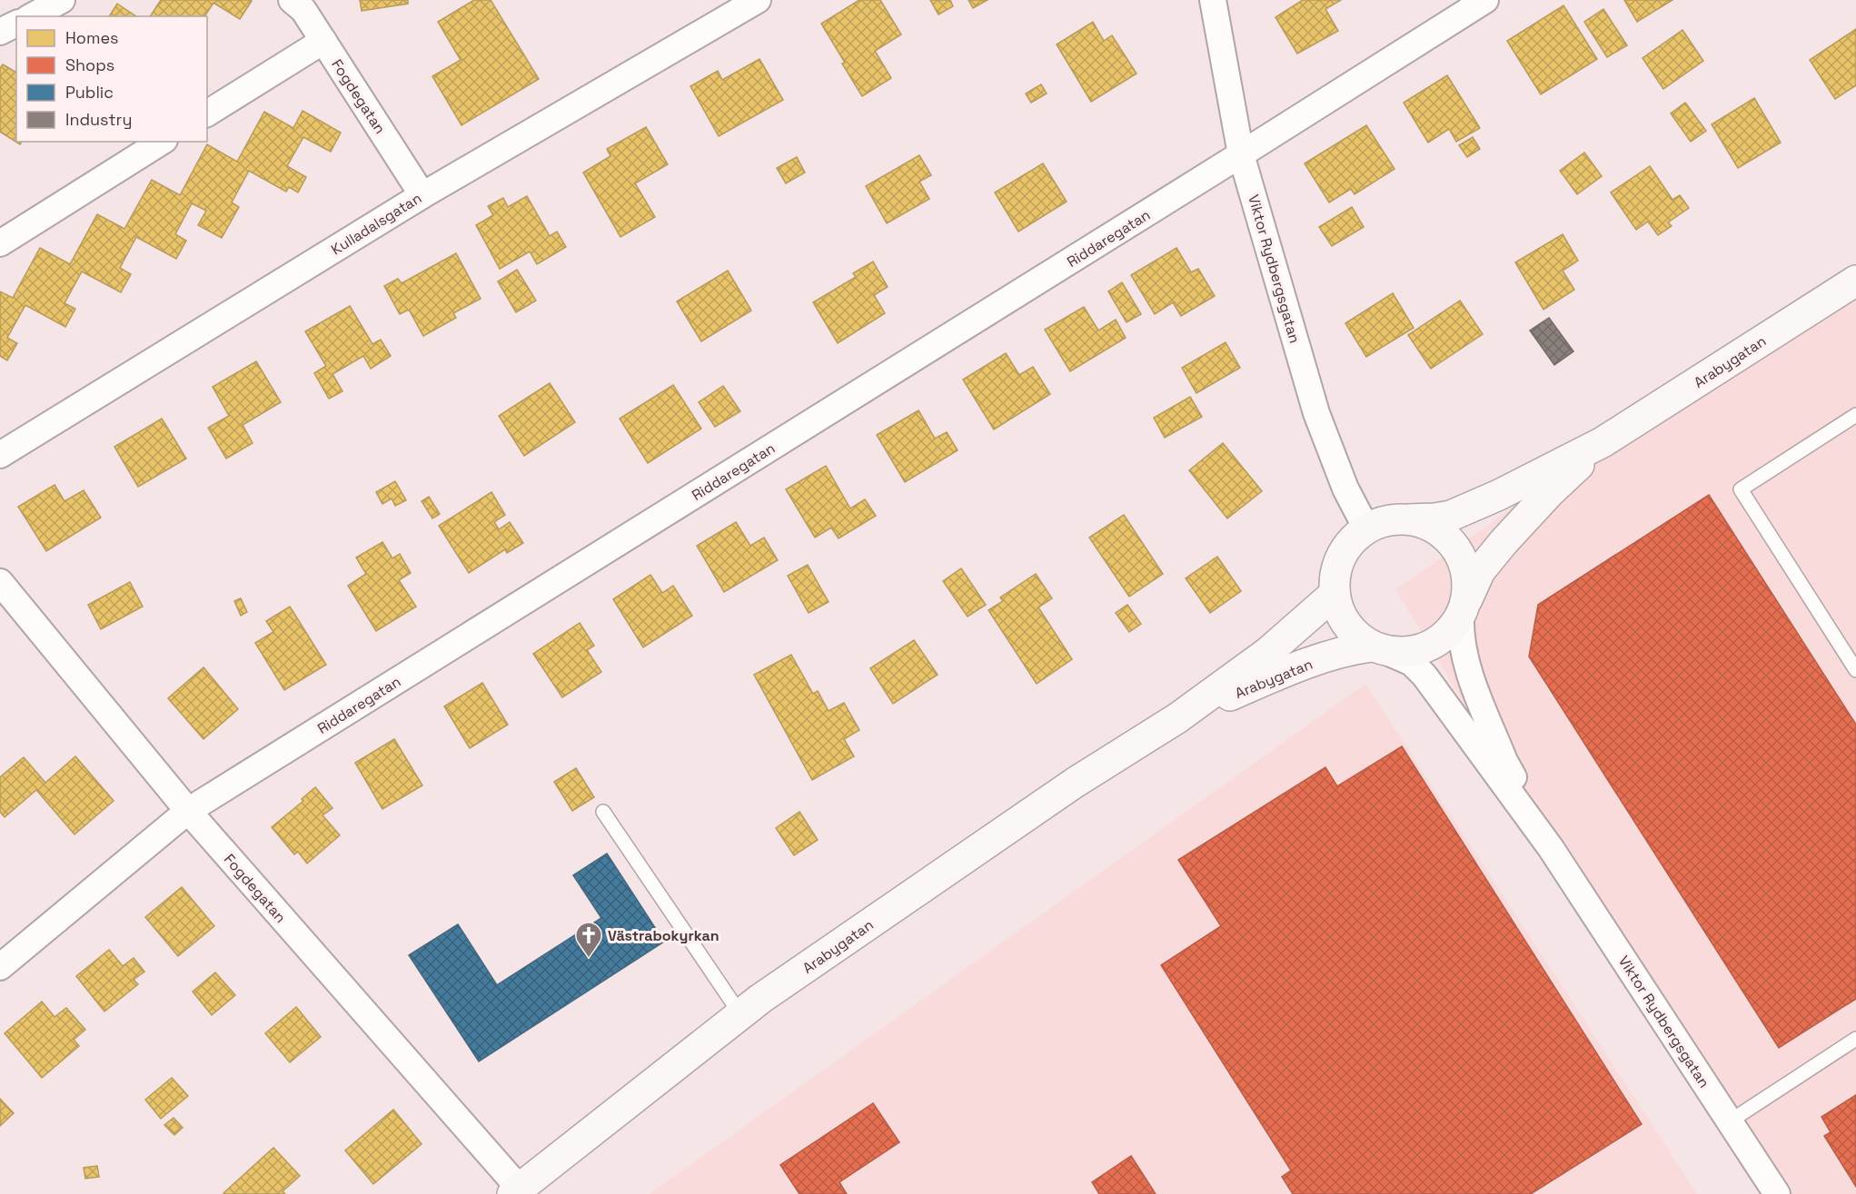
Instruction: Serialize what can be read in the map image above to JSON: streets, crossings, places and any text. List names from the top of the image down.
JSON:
{
  "streets": {
    "street": [
      "Fogdegatan",
      "Kulladalsgatan",
      "Riddaregatan",
      "Viktor Rydbergsgatan",
      "Arabygatan"
    ]
  },
  "crossings": [
    ["Fogdegatan", "Kulladalsgatan"],
    ["Fogdegatan", "Riddaregatan"],
    ["Fogdegatan", "Arabygatan"],
    ["Riddaregatan", "Viktor Rydbergsgatan"],
    ["Viktor Rydbergsgatan", "Arabygatan"]
  ],
  "places": {
    "church": ["Västrabokyrkan"]
  },
  "legend": [
    "Homes",
    "Shops",
    "Public",
    "Industry"
  ]
}
